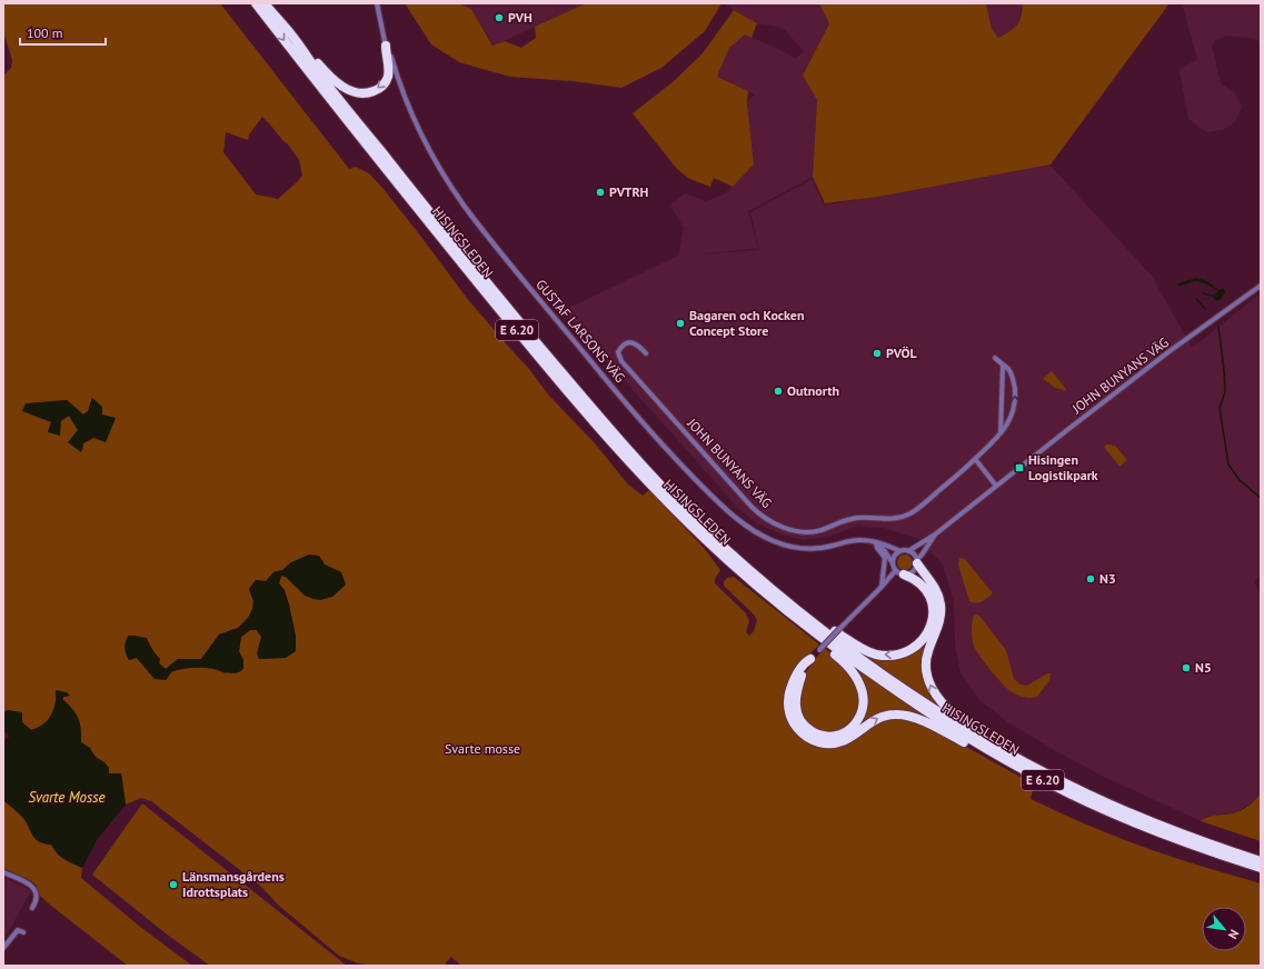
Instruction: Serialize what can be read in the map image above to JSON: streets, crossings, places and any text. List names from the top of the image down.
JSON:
{
  "streets": {
    "highway": ["HISINGSLEDEN", "E 6.20"],
    "street": ["GUSTAF LARSONS VÄG", "JOHN BUNYANS VÄG"]
  },
  "crossings": [
    ["GUSTAF LARSONS VÄG", "JOHN BUNYANS VÄG"]
  ],
  "water": ["Svarte Mosse"],
  "parks": ["Svarte mosse"],
  "places": {
    "other": [
      "PVH",
      "PVTRH",
      "Bagaren och Kocken Concept Store",
      "PVÖL",
      "Outnorth",
      "N3",
      "N5",
      "Länsmansgårdens Idrottsplats"
    ],
    "transit": ["Hisingen Logistikpark"]
  },
  "scale_bar": "100 m",
  "north": "bottom right"
}
